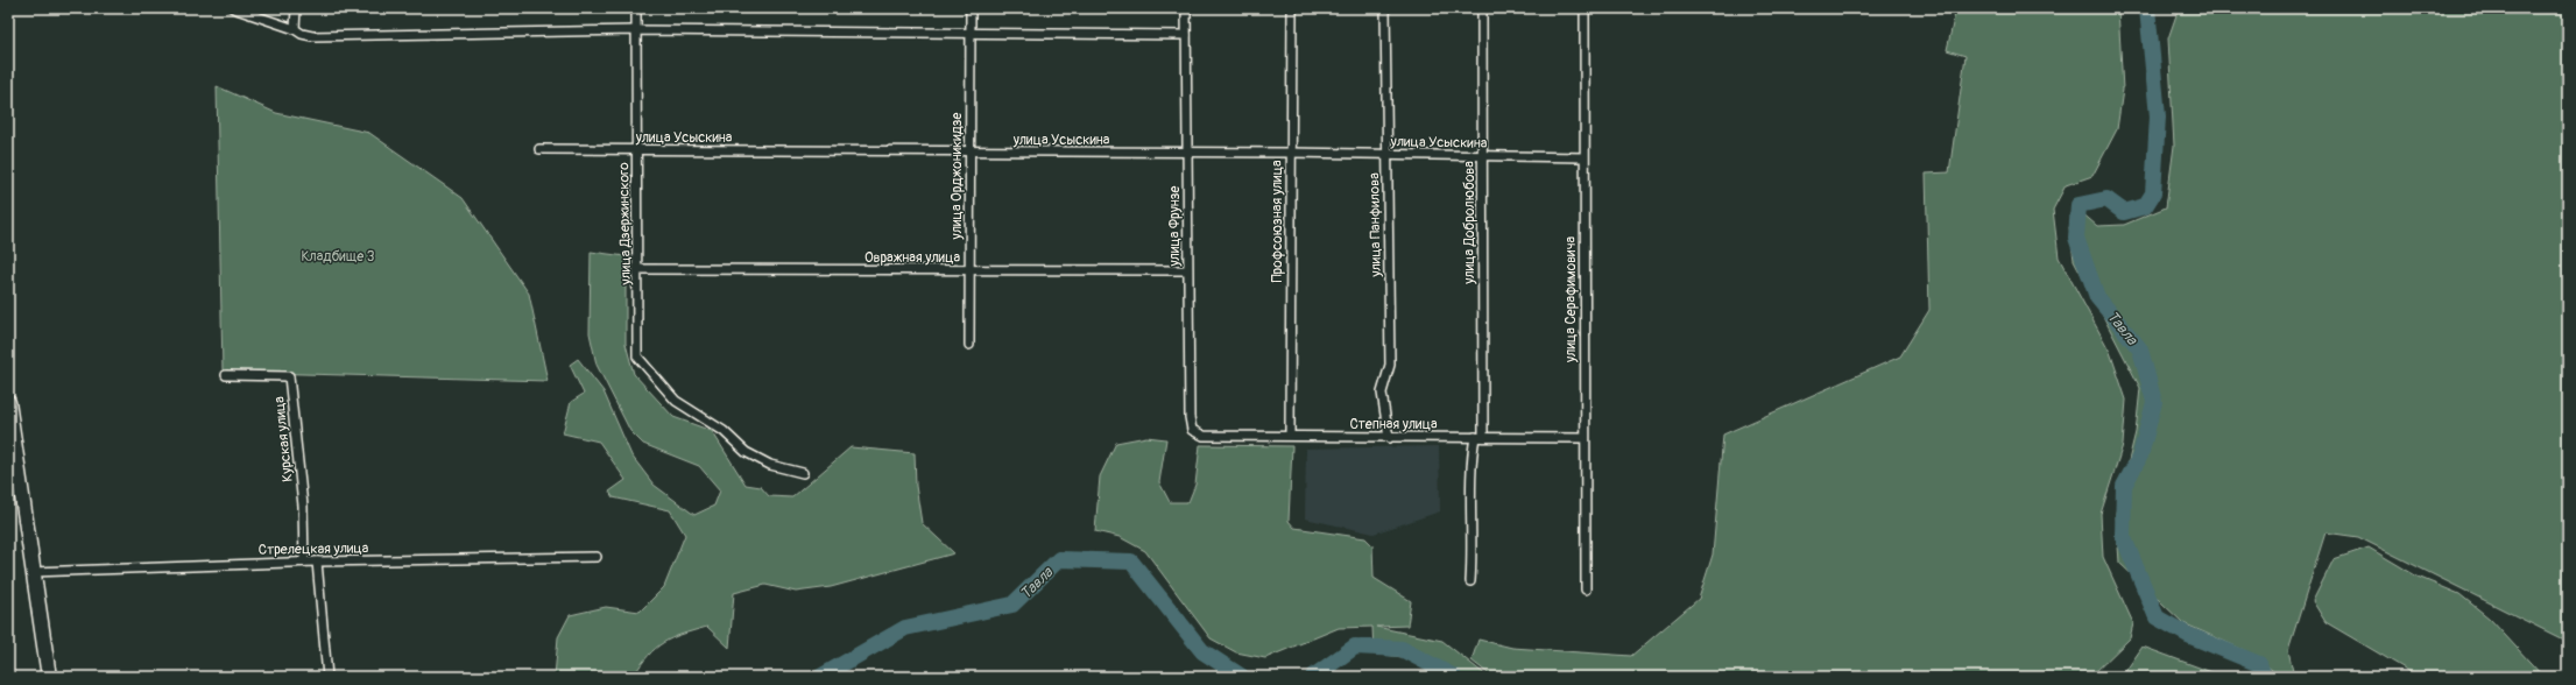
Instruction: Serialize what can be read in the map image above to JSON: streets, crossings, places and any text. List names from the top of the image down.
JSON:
{
  "streets": {
    "street": [
      "улица Усыскина",
      "улица Орджоникидзе",
      "Профсоюзная улица",
      "улица Добролюбова",
      "улица Дзержинского",
      "улица Панфилова",
      "улица Фрунзе",
      "Овражная улица",
      "улица Серафимовича",
      "Степная улица",
      "Курская улица",
      "Стрелецкая улица"
    ]
  },
  "crossings": [
    ["улица Усыскина", "улица Орджоникидзе"],
    ["улица Усыскина", "Профсоюзная улица"],
    ["улица Усыскина", "улица Добролюбова"],
    ["улица Усыскина", "улица Дзержинского"],
    ["улица Усыскина", "улица Панфилова"],
    ["улица Усыскина", "улица Фрунзе"],
    ["улица Усыскина", "улица Серафимовича"],
    ["улица Орджоникидзе", "Овражная улица"],
    ["Профсоюзная улица", "Степная улица"],
    ["улица Добролюбова", "Степная улица"],
    ["улица Дзержинского", "Овражная улица"],
    ["улица Панфилова", "Степная улица"],
    ["улица Фрунзе", "Овражная улица"],
    ["улица Фрунзе", "Степная улица"],
    ["улица Серафимовича", "Степная улица"],
    ["Курская улица", "Стрелецкая улица"]
  ],
  "water": ["Тавла"],
  "parks": ["Кладбище 3"]
}
